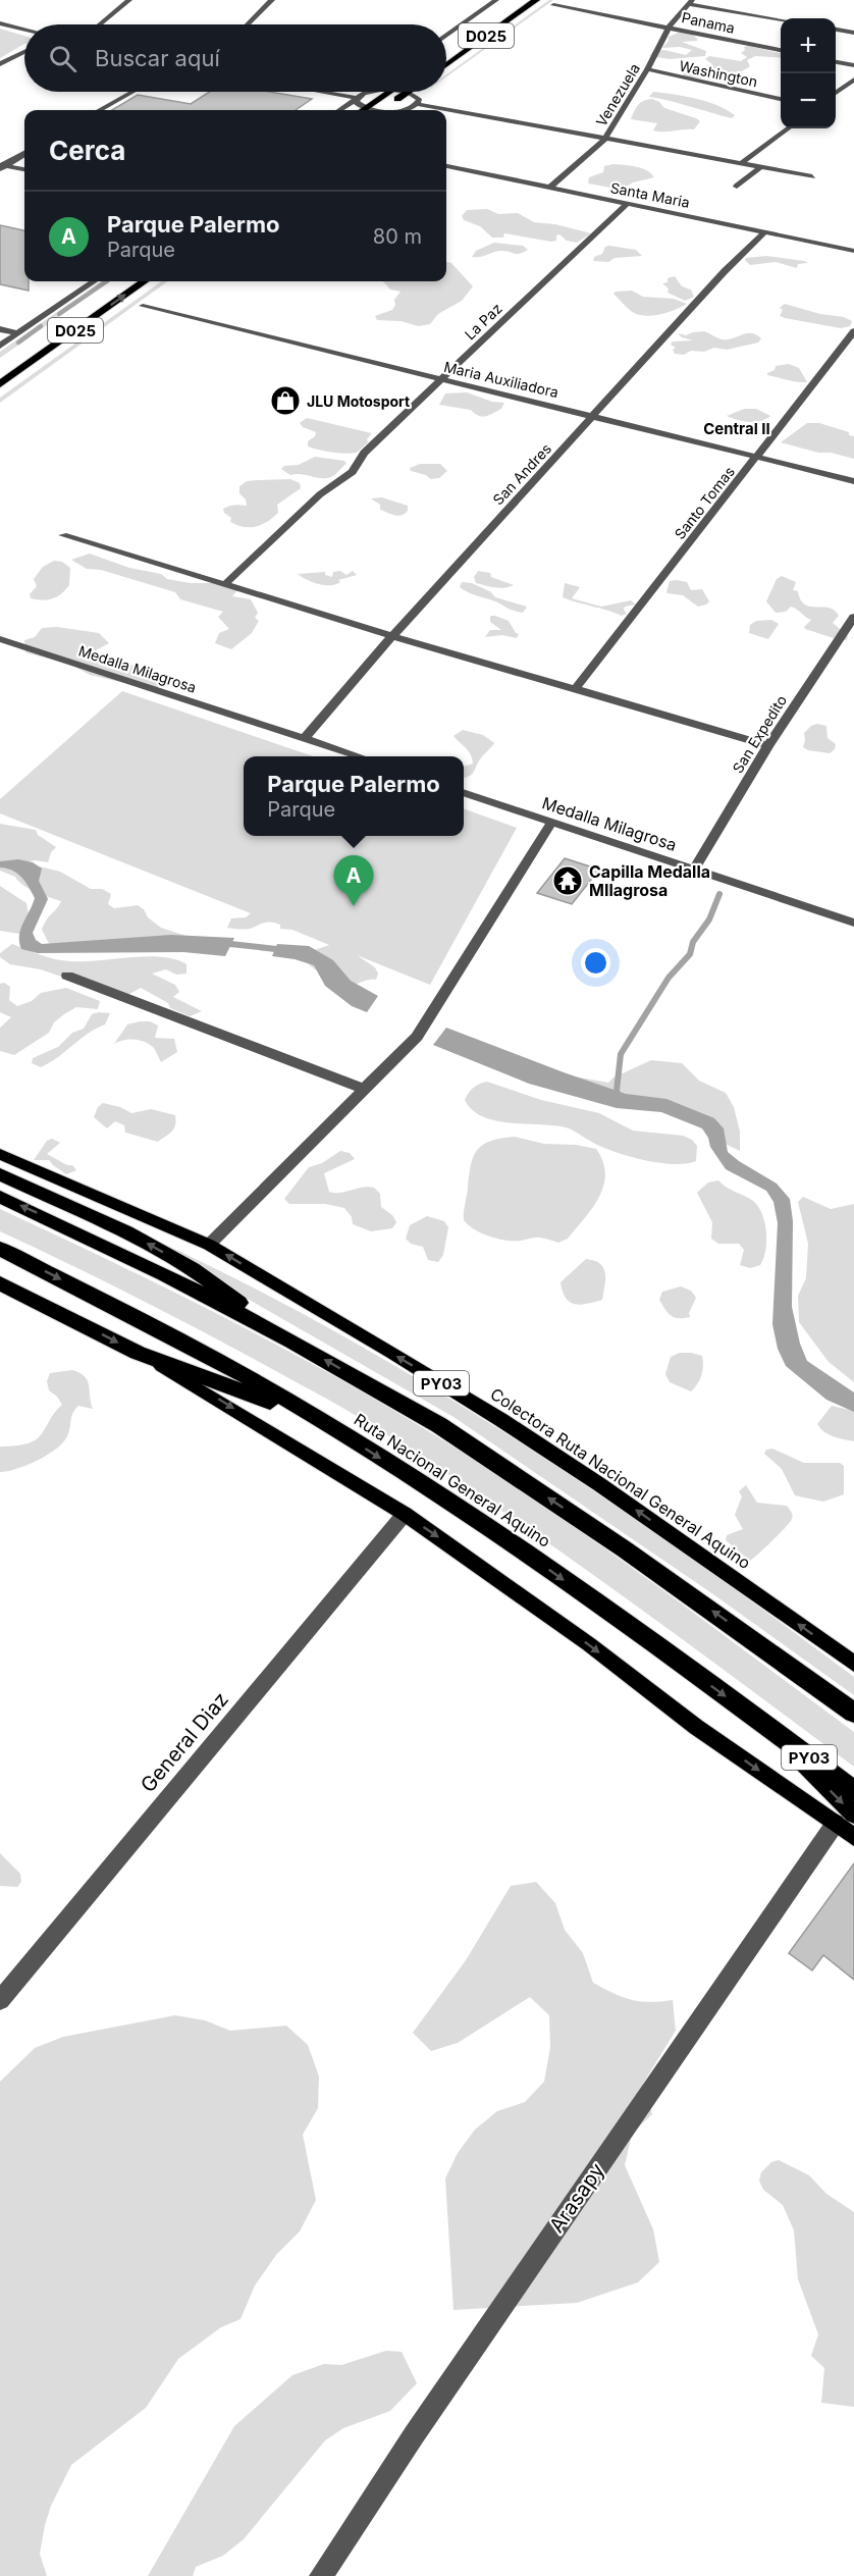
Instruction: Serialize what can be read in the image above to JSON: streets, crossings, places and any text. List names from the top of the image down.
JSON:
{
  "streets": {
    "highway": ["D025", "PY03", "Ruta Nacional General Aquino"],
    "main road": ["Colectora Ruta Nacional General Aquino"],
    "street": [
      "Panama",
      "Washington",
      "Venezuela",
      "Santa Maria",
      "La Paz",
      "Maria Auxiliadora",
      "San Andres",
      "Santo Tomas",
      "Medalla Milagrosa",
      "San Expedito",
      "General Diaz",
      "Arasapy"
    ]
  },
  "crossings": [
    ["Panama", "Venezuela"],
    ["Washington", "Venezuela"],
    ["Venezuela", "Santa Maria"],
    ["Santa Maria", "La Paz"],
    ["Santa Maria", "San Andres"],
    ["La Paz", "Maria Auxiliadora"],
    ["Maria Auxiliadora", "San Andres"],
    ["Maria Auxiliadora", "Santo Tomas"],
    ["San Andres", "Medalla Milagrosa"],
    ["Medalla Milagrosa", "San Expedito"],
    ["PY03", "General Diaz"],
    ["PY03", "Arasapy"]
  ],
  "districts": ["Central II"],
  "places": {
    "shop": ["JLU Motosport"],
    "temple": ["Capilla Medalla MIlagrosa"]
  },
  "page": {
    "map_buttons": ["+", "−"],
    "search": "Buscar aquí",
    "heading": "Cerca",
    "list": [
      {
        "mark": "A",
        "name": "Parque Palermo",
        "note": "Parque",
        "value": "80 m"
      }
    ],
    "popup": ["Parque Palermo", "Parque"],
    "pins": "A"
  }
}
